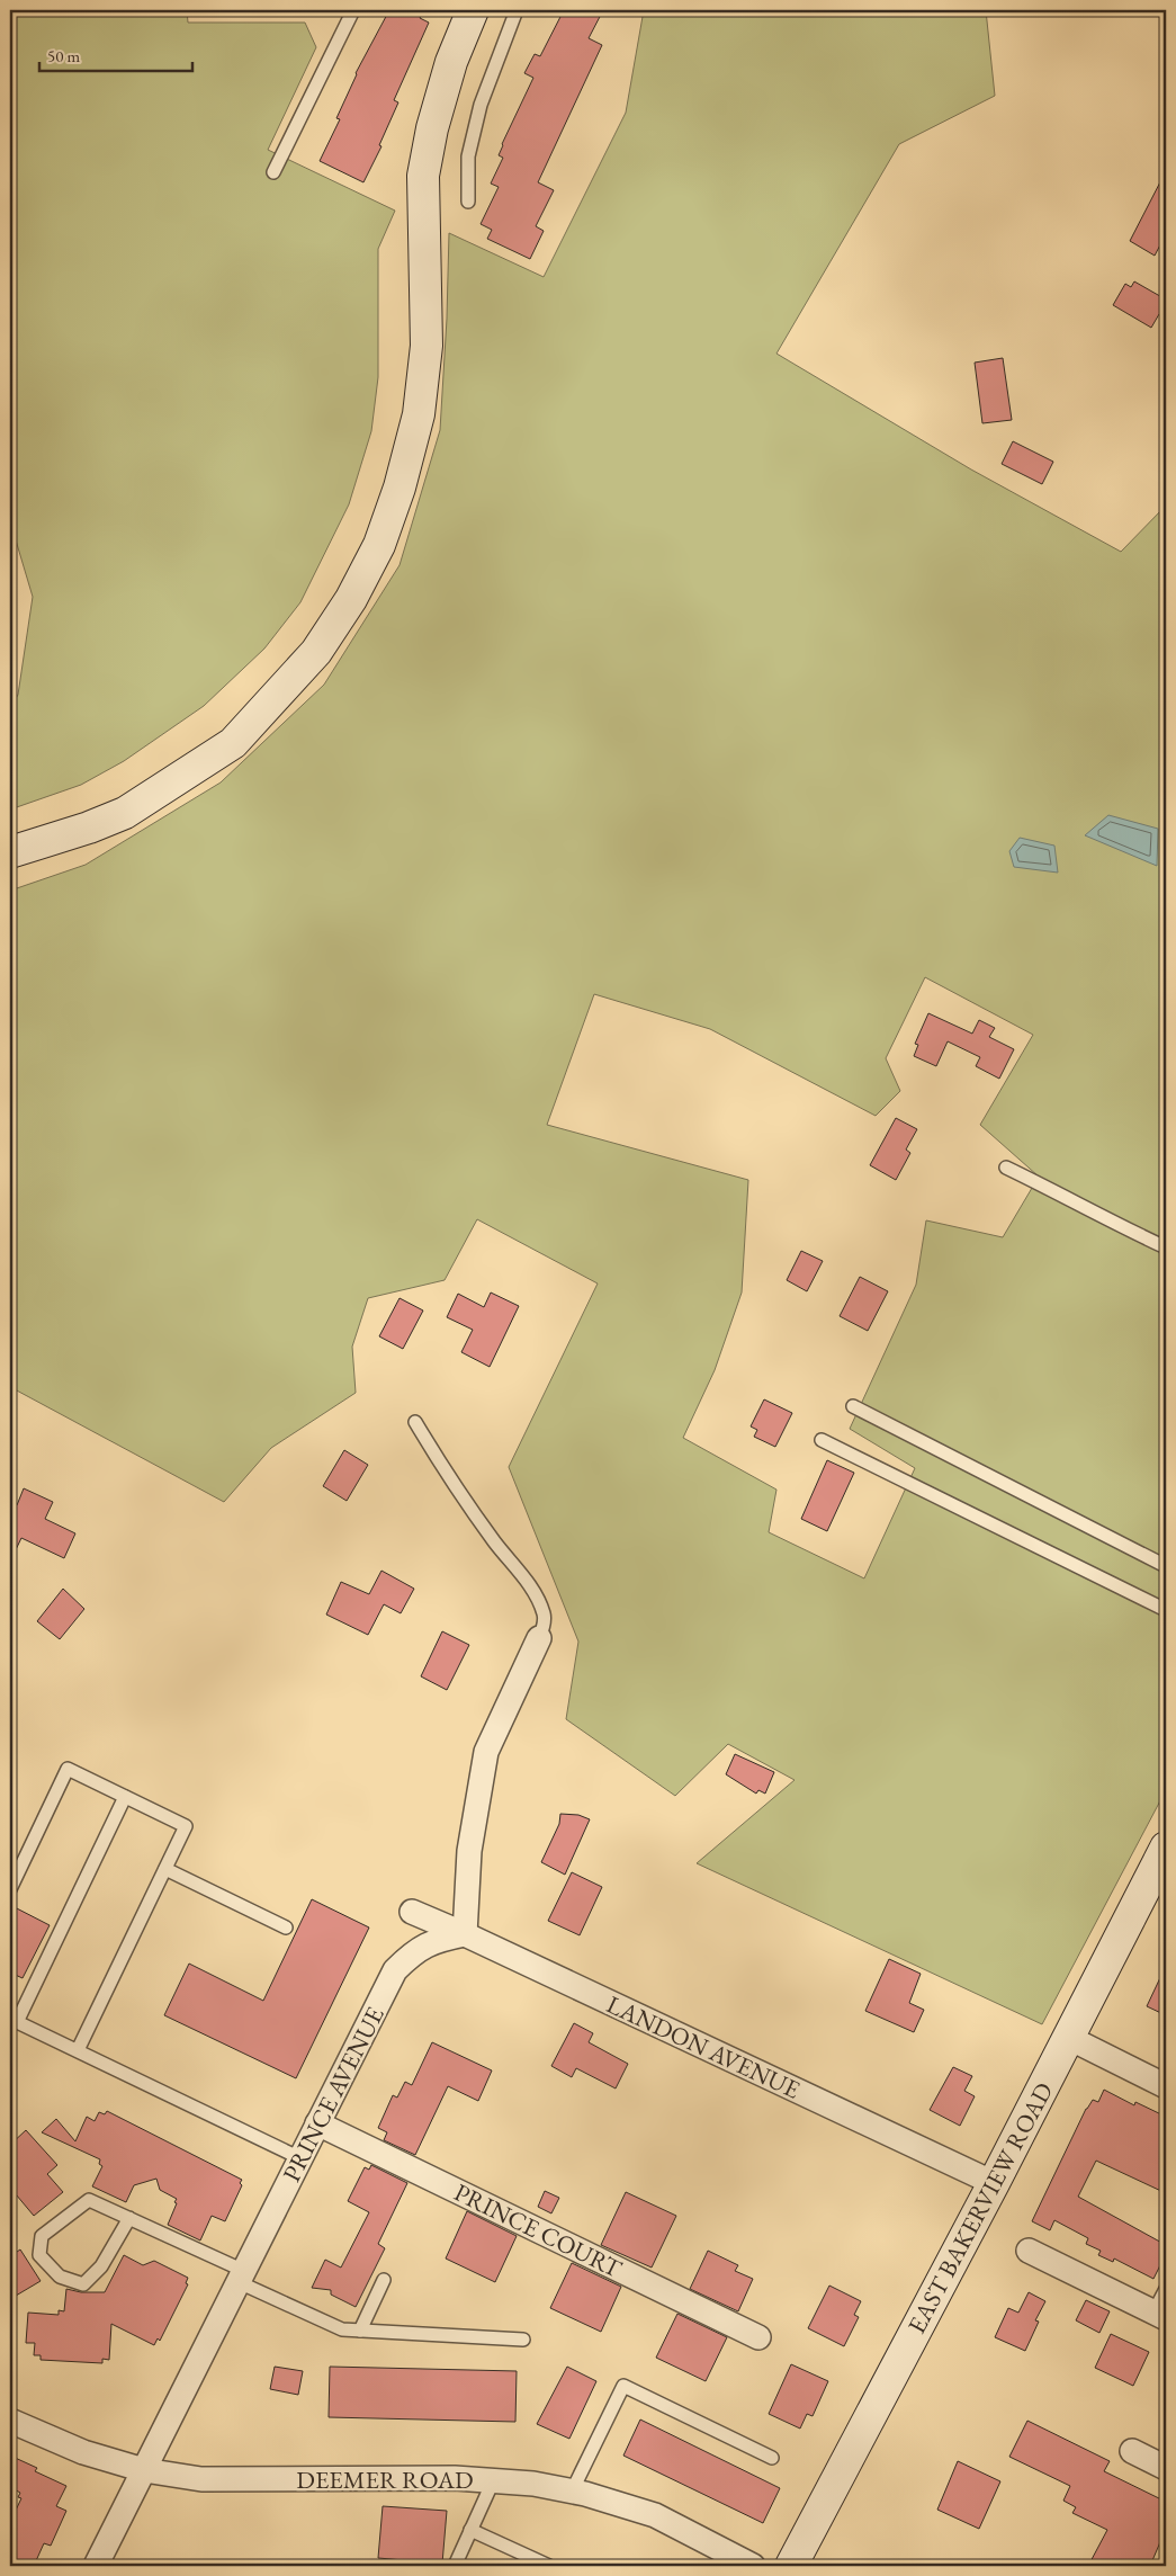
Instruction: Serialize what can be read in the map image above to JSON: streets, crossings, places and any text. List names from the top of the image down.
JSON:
{
  "streets": {
    "street": [
      "LANDON AVENUE",
      "PRINCE AVENUE",
      "EAST BAKERVIEW ROAD",
      "PRINCE COURT",
      "DEEMER ROAD"
    ]
  },
  "crossings": [
    ["LANDON AVENUE", "PRINCE AVENUE"],
    ["LANDON AVENUE", "EAST BAKERVIEW ROAD"],
    ["PRINCE AVENUE", "PRINCE COURT"],
    ["PRINCE AVENUE", "DEEMER ROAD"]
  ],
  "scale_bar": "50 m"
}
